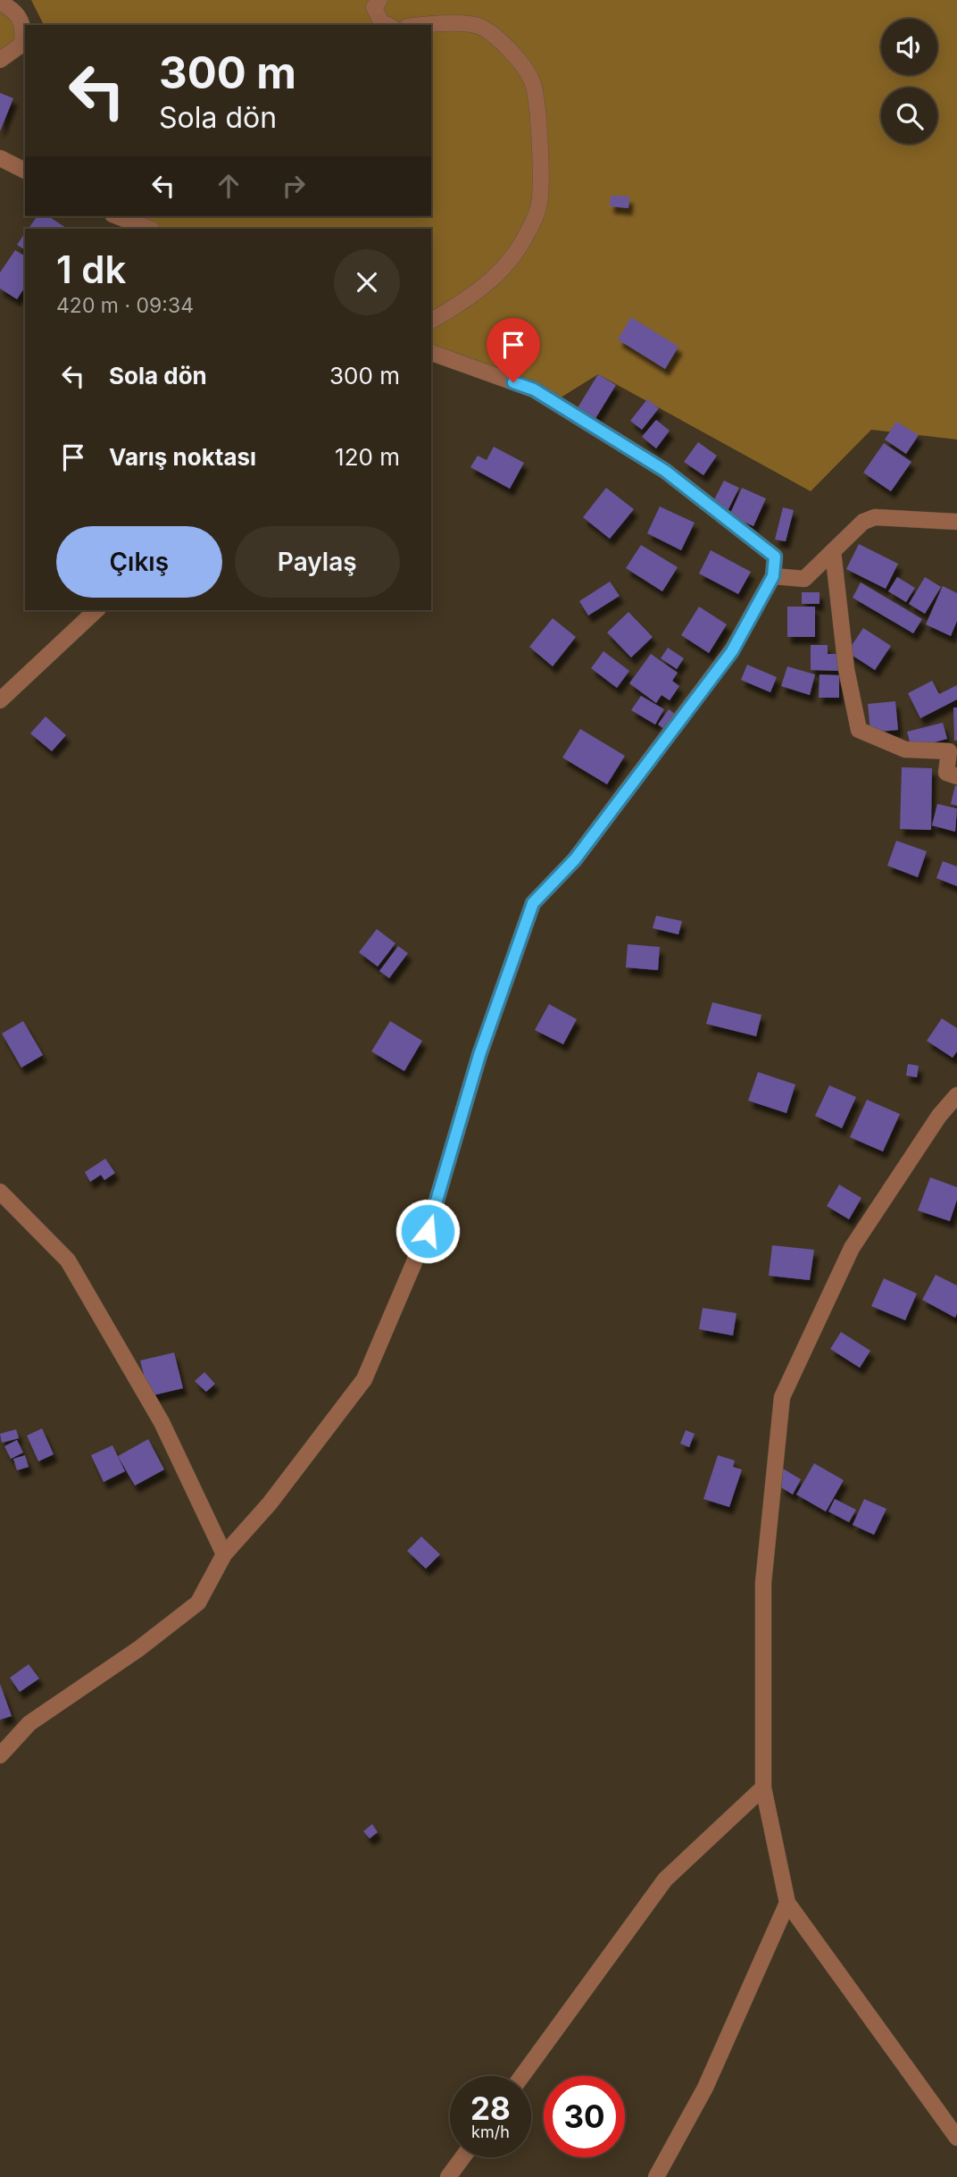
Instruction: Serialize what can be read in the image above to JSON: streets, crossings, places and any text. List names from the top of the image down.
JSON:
{
  "page": {
    "turn": ["300 m", "Sola dön"],
    "heading": ["1 dk", "420 m · 09:34"],
    "list": [
      {
        "name": "Sola dön",
        "value": "300 m"
      },
      {
        "name": "Varış noktası",
        "value": "120 m"
      }
    ],
    "buttons": ["Çıkış", "Paylaş"],
    "speed": "28 km/h",
    "limit": "30"
  }
}
